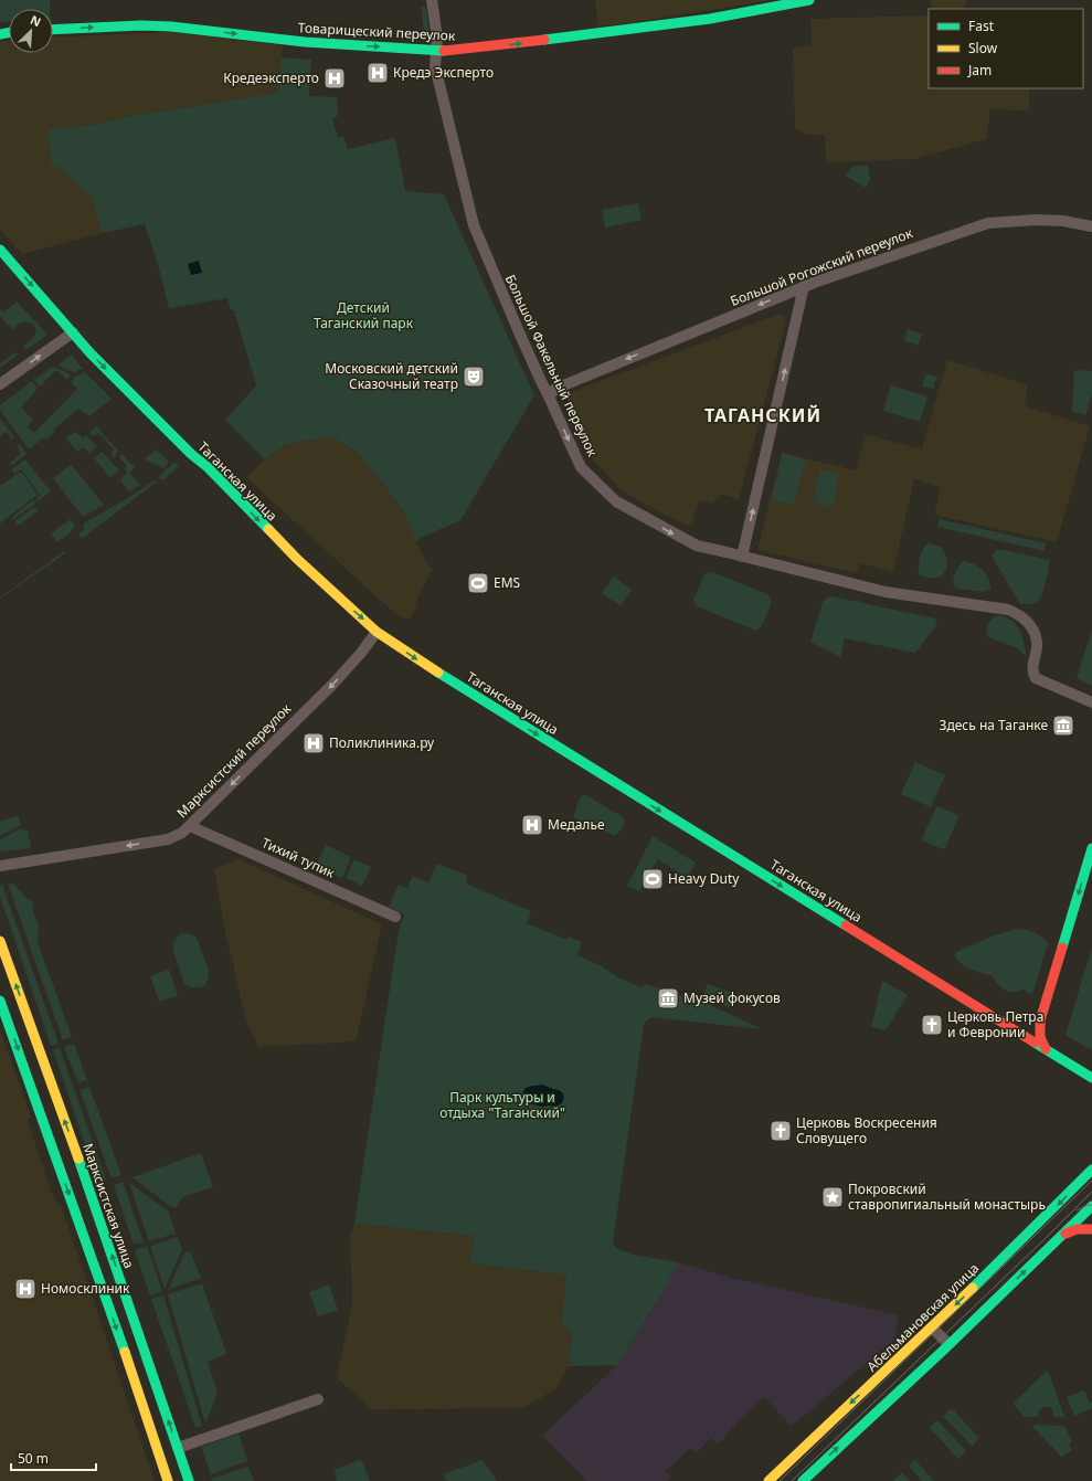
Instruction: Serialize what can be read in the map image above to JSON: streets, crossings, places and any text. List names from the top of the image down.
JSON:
{
  "streets": {
    "main road": [
      "Товарищеский переулок",
      "Таганская улица",
      "Марксистская улица",
      "Абельмановская улица"
    ],
    "street": [
      "Большой Рогожский переулок",
      "Большой Факельный переулок",
      "Марксистский переулок",
      "Тихий тупик"
    ]
  },
  "crossings": [
    ["Товарищеский переулок", "Большой Факельный переулок"],
    ["Большой Рогожский переулок", "Большой Факельный переулок"],
    ["Таганская улица", "Марксистский переулок"],
    ["Марксистский переулок", "Тихий тупик"]
  ],
  "one_way": [
    "Товарищеский переулок",
    "Большой Рогожский переулок",
    "Таганская улица",
    "Марксистский переулок"
  ],
  "districts": ["ТАГАНСКИЙ"],
  "parks": ["Детский Таганский парк", "Парк культуры и отдыха \"Таганский\""],
  "places": {
    "hospital": [
      "Кредэ Эксперто",
      "Кредеэксперто",
      "Поликлиника.ру",
      "Медалье",
      "Номосклиник"
    ],
    "theatre": ["Московский детский Сказочный театр"],
    "sports": ["EMS", "Heavy Duty"],
    "museum": ["Здесь на Таганке", "Музей фокусов"],
    "church": ["Церковь Петра и Февронии", "Церковь Воскресения Словущего"],
    "place": ["Покровский ставропигиальный монастырь"]
  },
  "legend": ["Fast", "Slow", "Jam"],
  "scale_bar": "50 m",
  "north": "top right"
}
